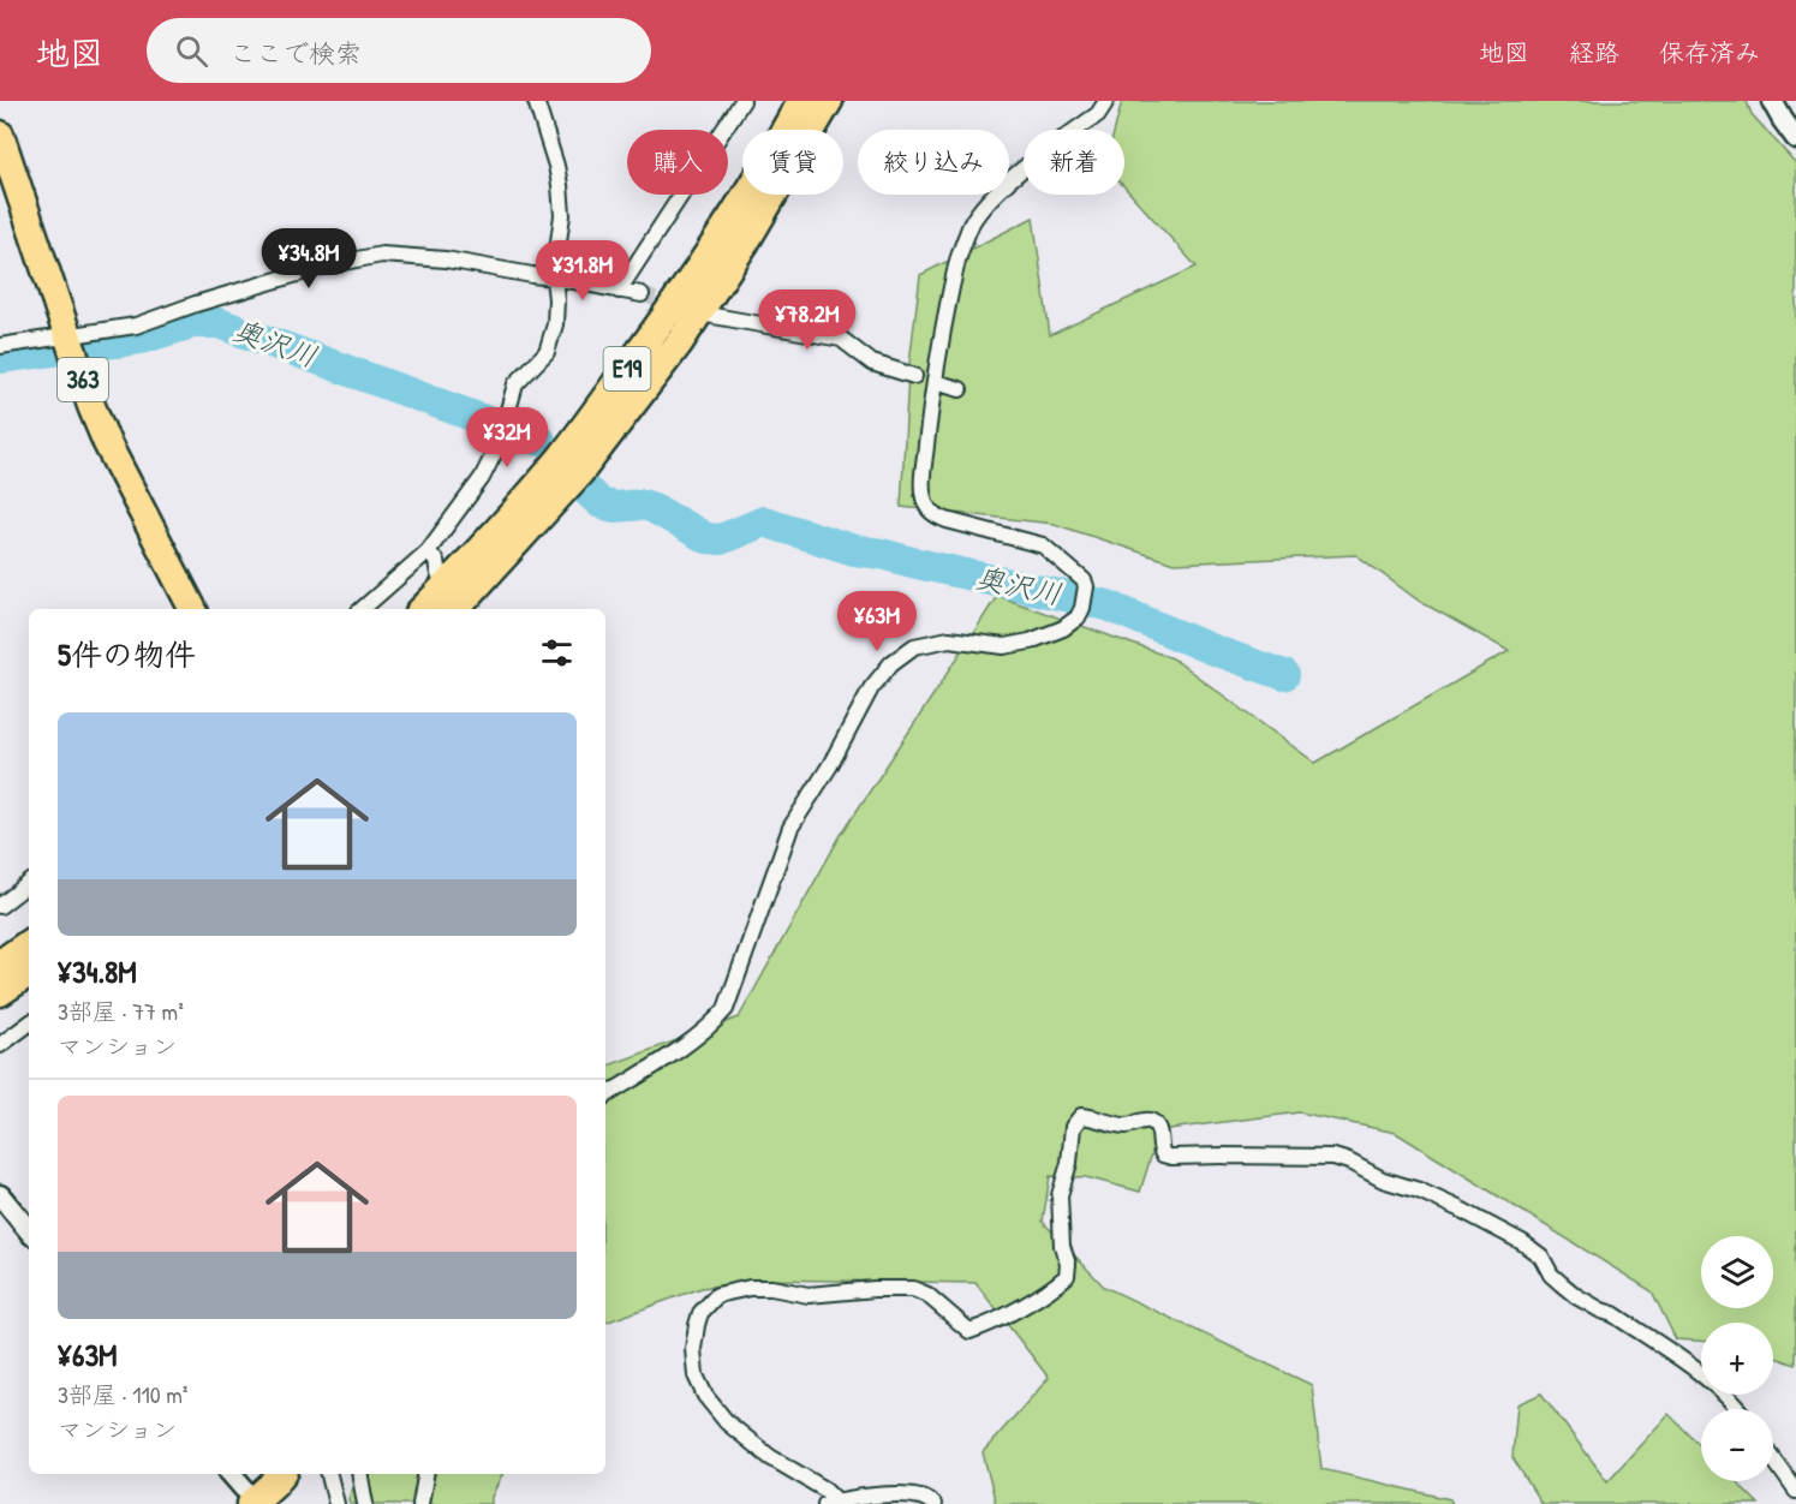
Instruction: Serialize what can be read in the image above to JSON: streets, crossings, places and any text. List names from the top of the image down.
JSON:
{
  "streets": {
    "highway": ["E19", "363"]
  },
  "water": ["奥沢川"],
  "page": {
    "header": "地図",
    "search": "ここで検索",
    "nav": ["地図", "経路", "保存済み"],
    "chip": [
      "購入",
      "賃貸",
      "絞り込み",
      "新着"
    ],
    "price": [
      "¥34.8M",
      "¥31.8M",
      "¥78.2M",
      "¥32M",
      "¥63M"
    ],
    "heading": "5件の物件",
    "list": [
      {
        "name": "¥34.8M",
        "note": "3部屋 · 77 m² · マンション"
      },
      {
        "name": "¥63M",
        "note": "3部屋 · 110 m² · マンション"
      }
    ],
    "map_buttons": ["+", "−"]
  }
}
